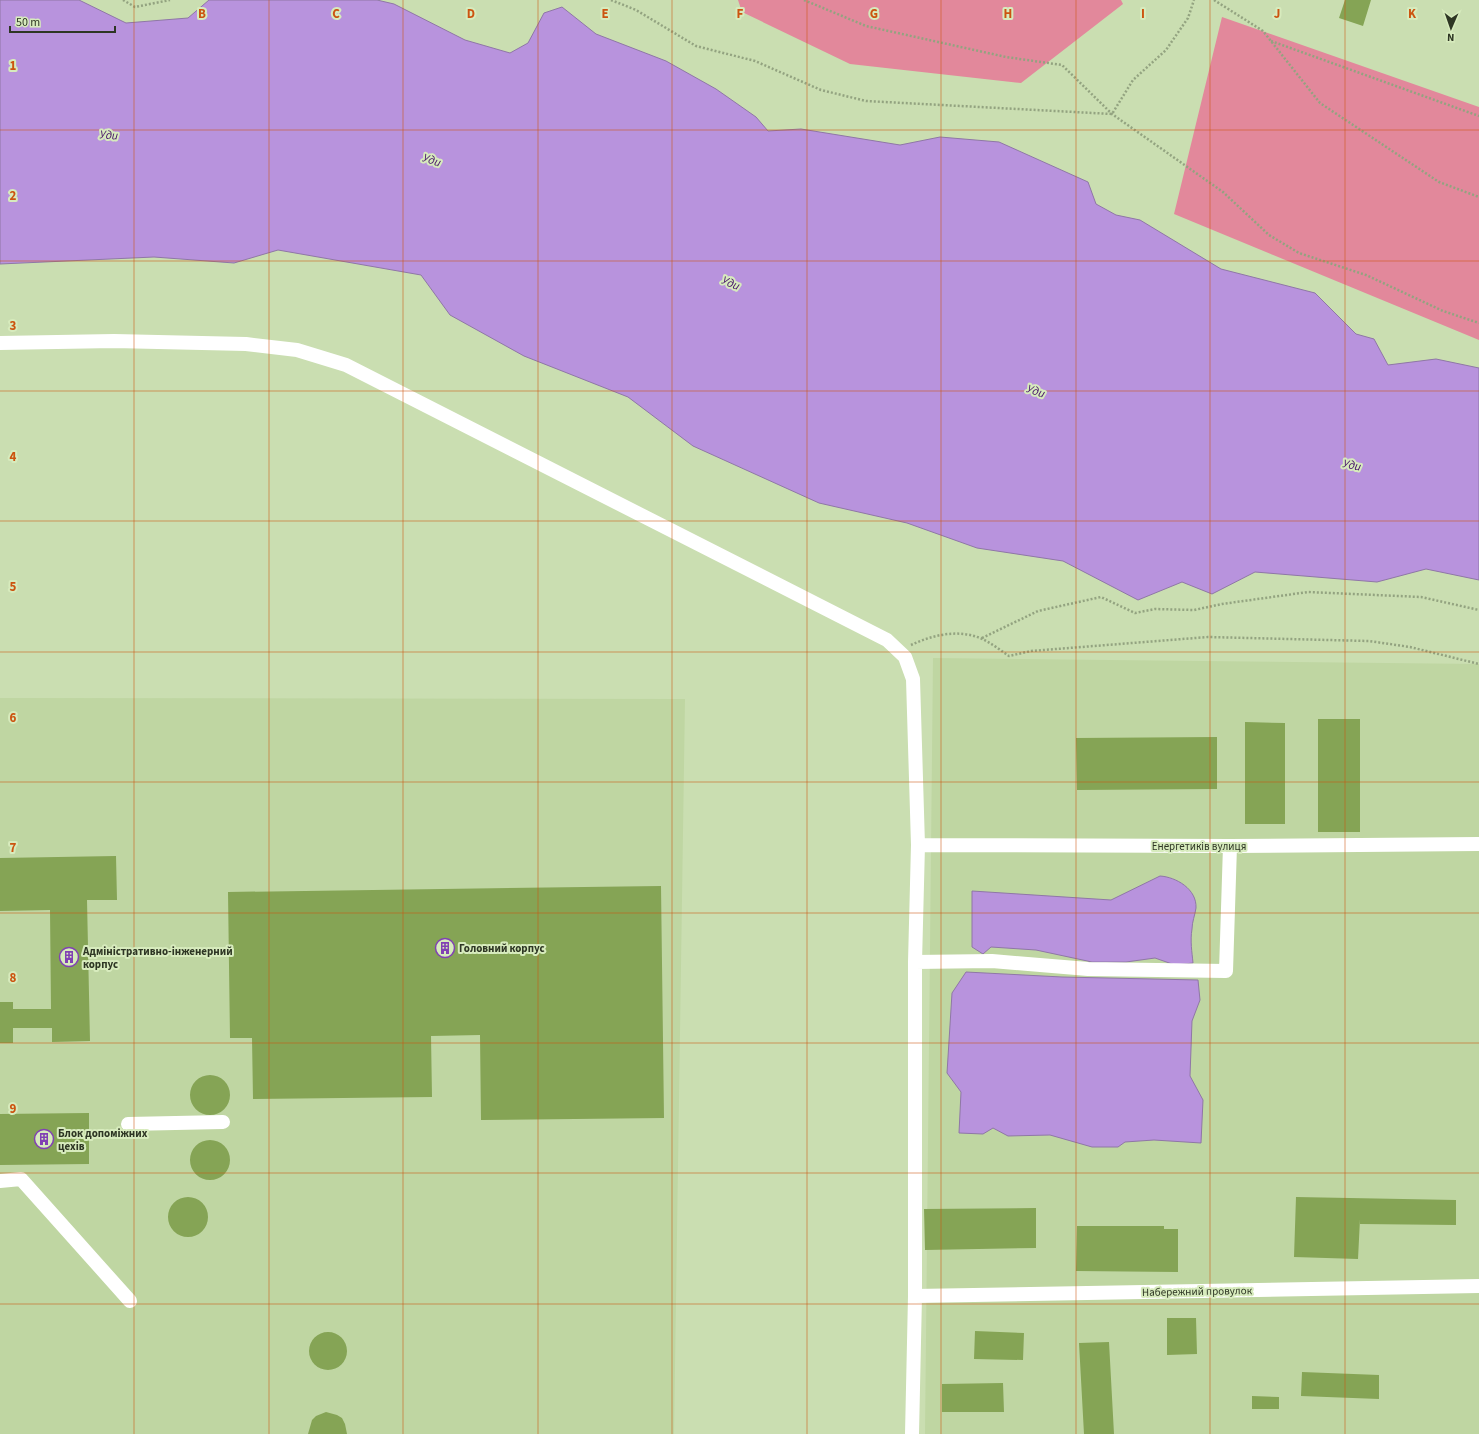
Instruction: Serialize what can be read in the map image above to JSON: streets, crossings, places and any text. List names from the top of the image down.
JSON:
{
  "streets": {
    "street": ["Енергетиків вулиця", "Набережний провулок"]
  },
  "water": ["Уди"],
  "places": {
    "building": ["Головний корпус", "Адміністративно-інженерний корпус", "Блок допоміжних цехів"]
  },
  "scale_bar": "50 m",
  "north": "bottom",
  "grid": {
    "columns": [
      "B",
      "C",
      "D",
      "E",
      "F",
      "G",
      "H",
      "I",
      "J",
      "K"
    ],
    "rows": [
      "1",
      "2",
      "3",
      "4",
      "5",
      "6",
      "7",
      "8",
      "9"
    ]
  }
}
